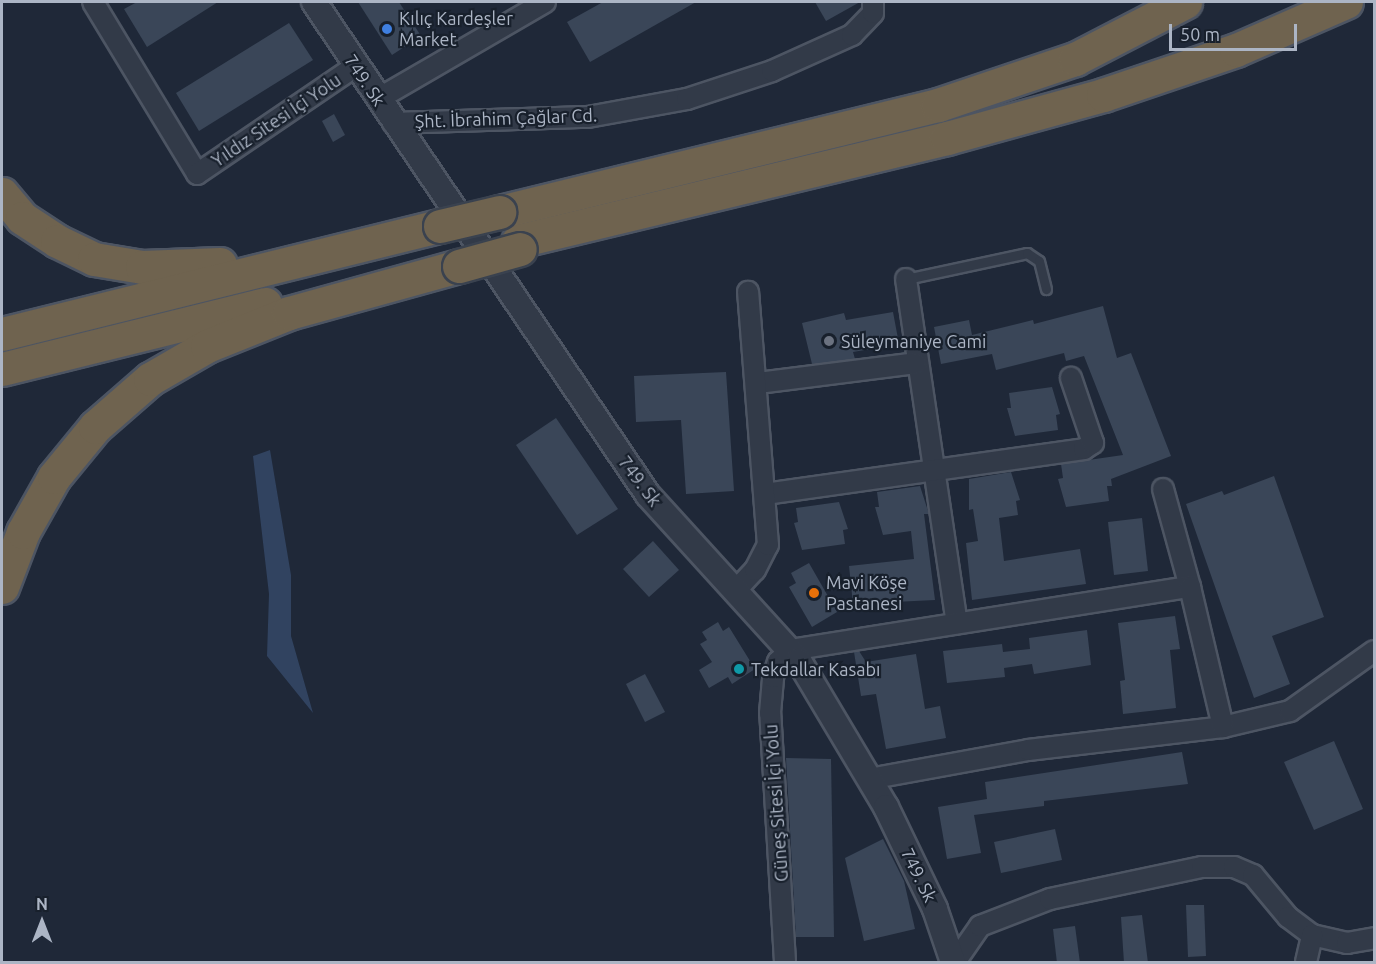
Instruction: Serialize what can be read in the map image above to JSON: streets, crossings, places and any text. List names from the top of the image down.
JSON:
{
  "streets": {
    "street": [
      "749. Sk",
      "Şht. İbrahim Çağlar Cd.",
      "Yıldız Sitesi İçi Yolu",
      "Güneş Sitesi İçi Yolu"
    ]
  },
  "crossings": [
    ["749. Sk", "Şht. İbrahim Çağlar Cd."],
    ["749. Sk", "Yıldız Sitesi İçi Yolu"],
    ["749. Sk", "Güneş Sitesi İçi Yolu"]
  ],
  "places": [
    "Kılıç Kardeşler Market",
    "Süleymaniye Cami",
    "Mavi Köşe Pastanesi",
    "Tekdallar Kasabı"
  ],
  "scale_bar": "50 m",
  "north": "top"
}
